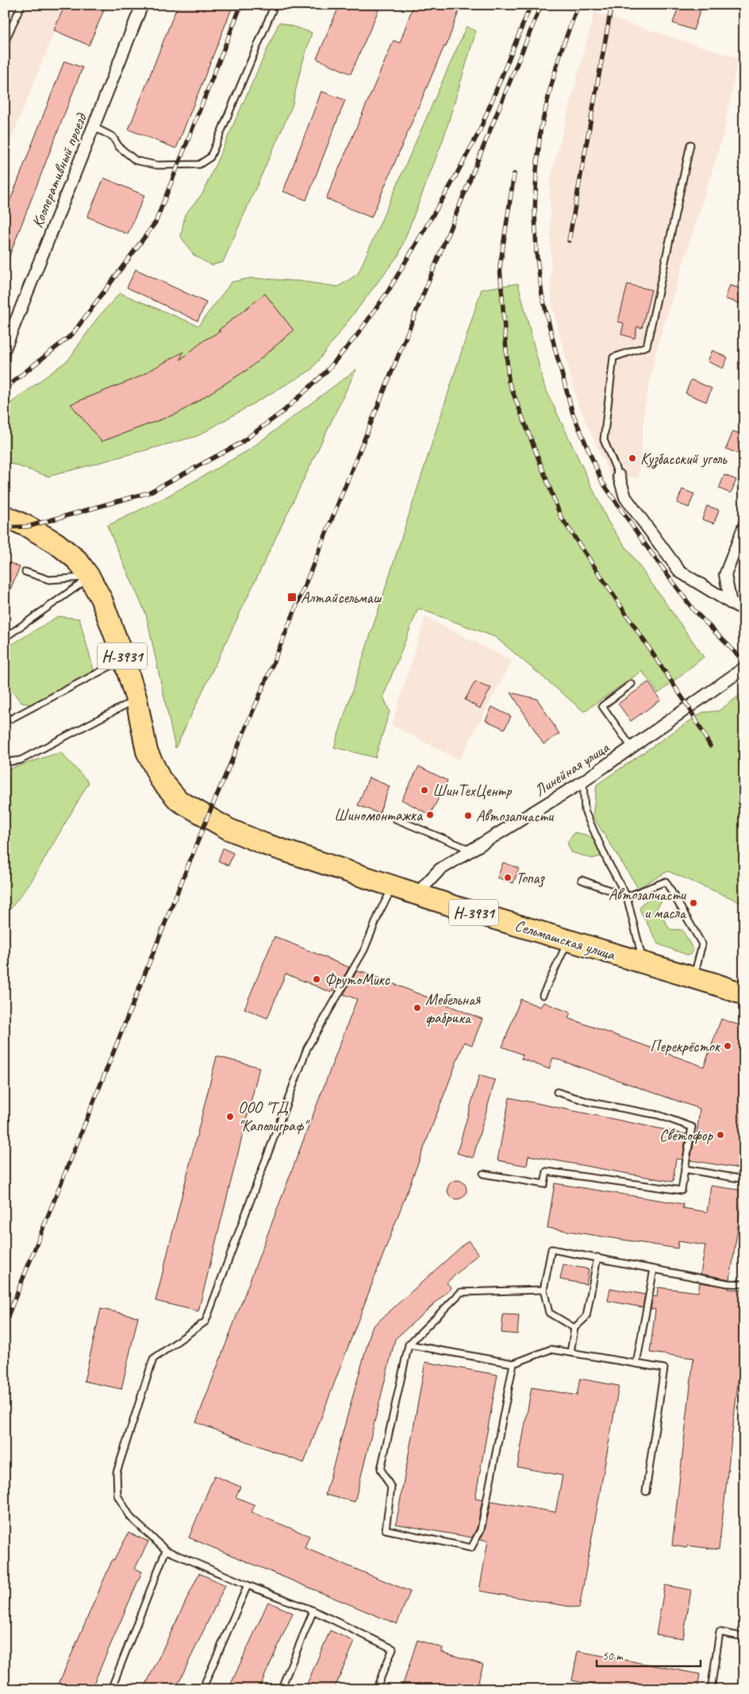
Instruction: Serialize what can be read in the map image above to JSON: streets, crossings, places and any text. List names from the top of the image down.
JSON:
{
  "streets": {
    "highway": ["Н-3931", "Сельмашская улица"],
    "street": ["Кооперативный проезд", "Линейная улица"]
  },
  "crossings": [
    ["Н-3931", "Сельмашская улица"],
    ["Линейная улица", "Сельмашская улица"]
  ],
  "places": {
    "other": [
      "Кузбасский уголь",
      "ШинТехЦентр",
      "Шиномонтажка",
      "Автозапчасти",
      "Топаз",
      "Автозапчасти и масла",
      "ФрутоМикс",
      "Мебельная фабрика",
      "Перекрёсток",
      "ООО \"ТД \"Каполиграф\"",
      "Светофор"
    ],
    "transit": ["Алтайсельмаш"]
  },
  "scale_bar": "50 m"
}
